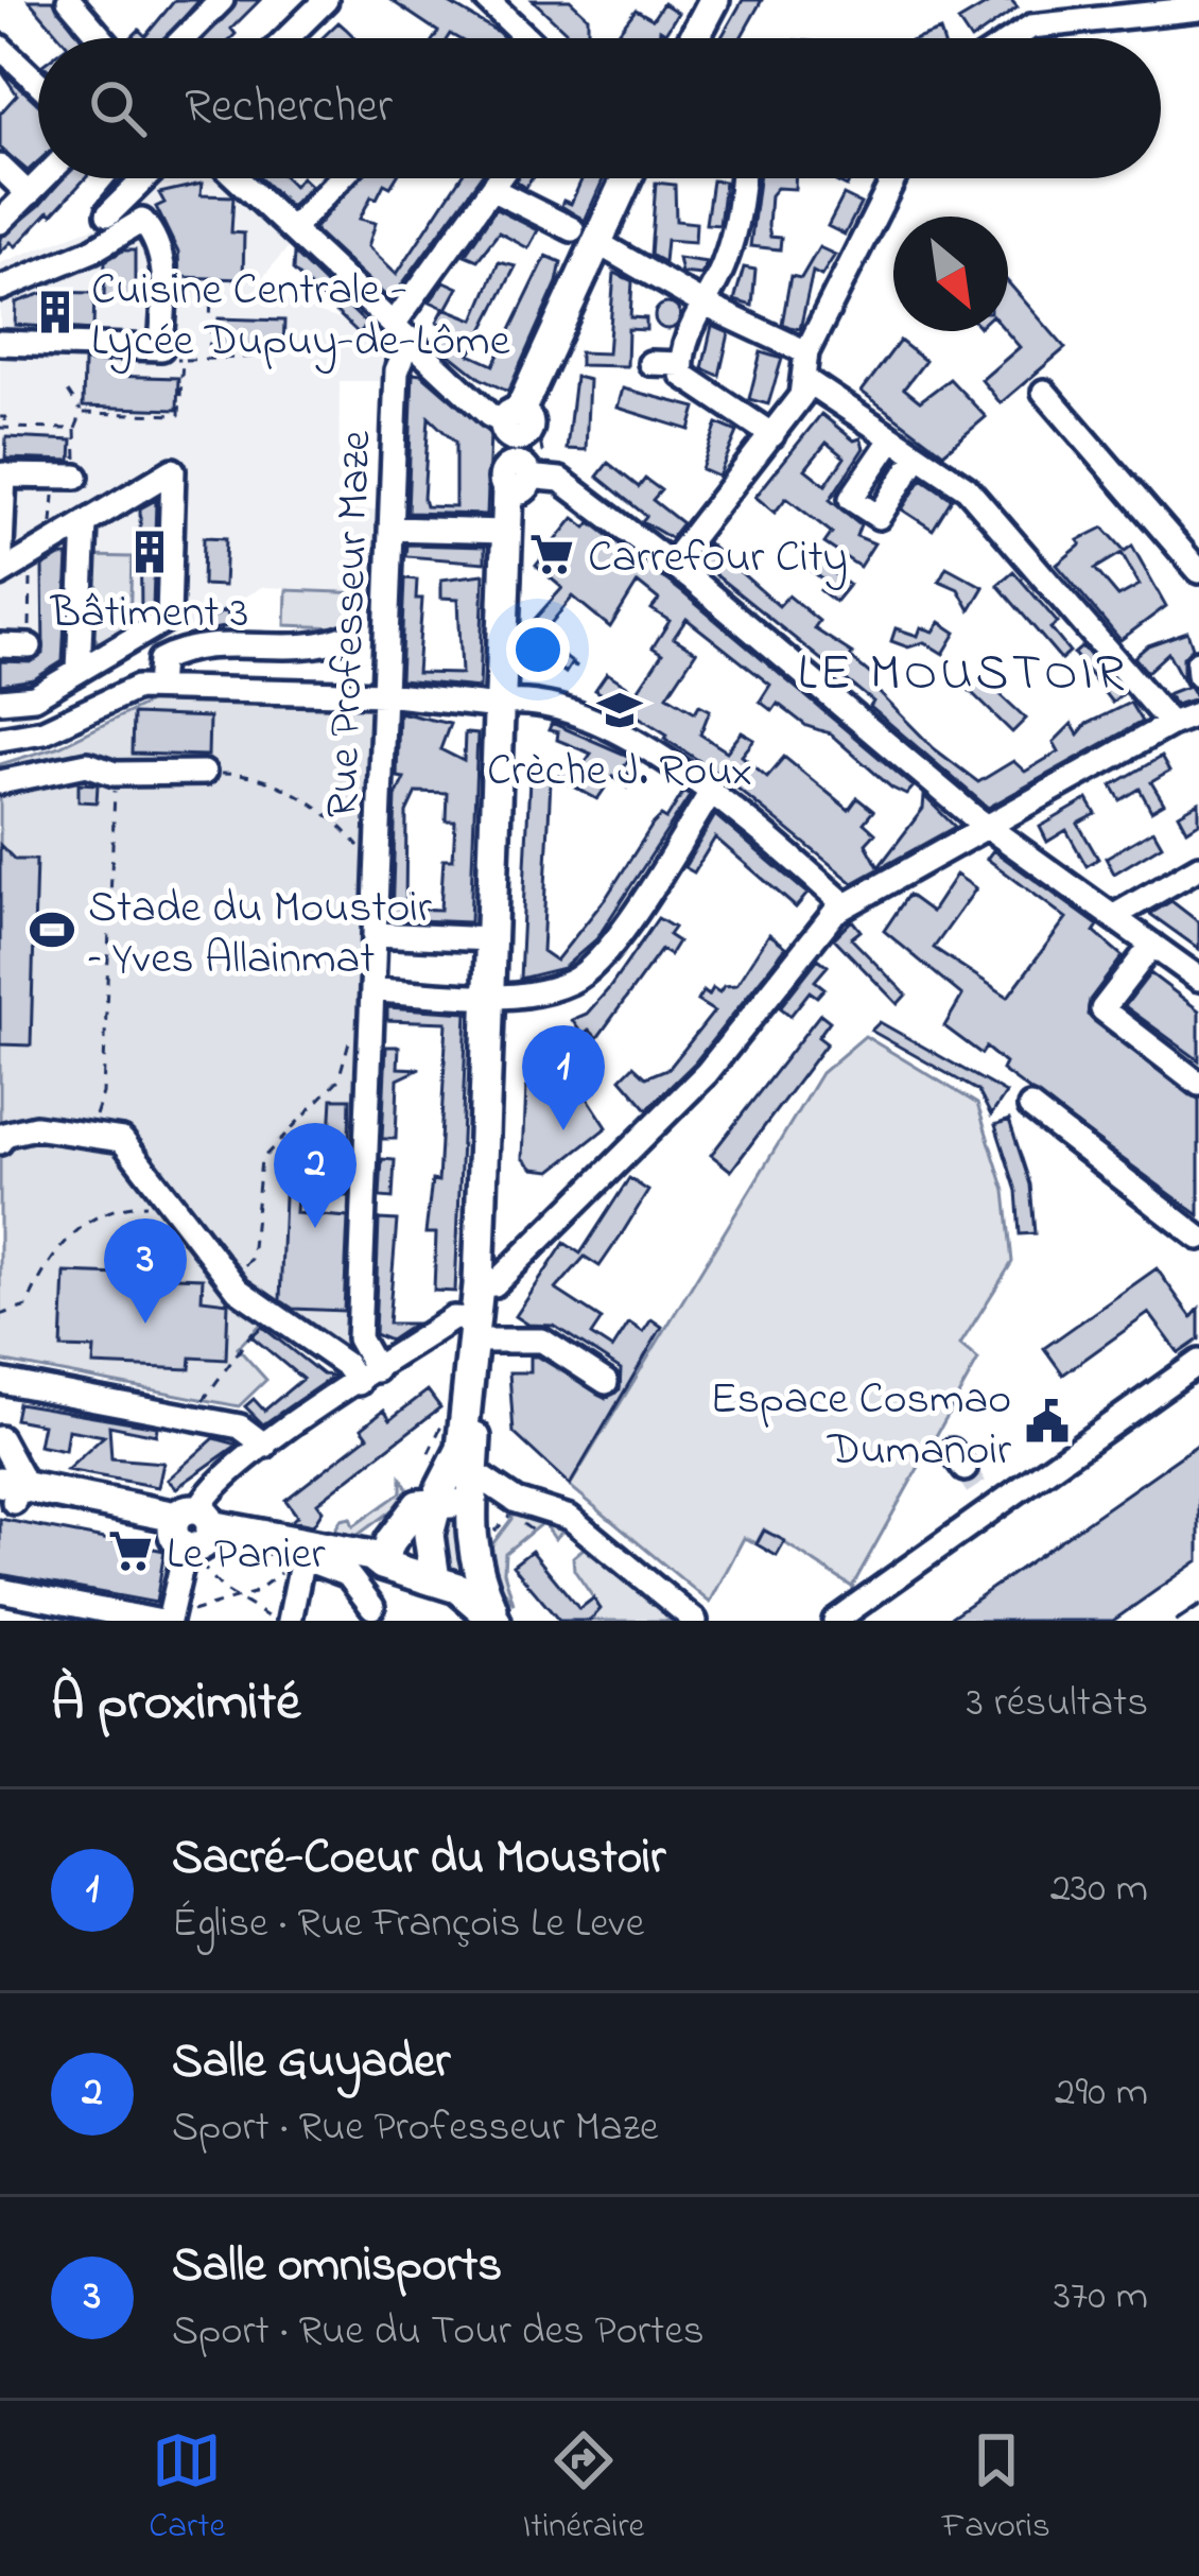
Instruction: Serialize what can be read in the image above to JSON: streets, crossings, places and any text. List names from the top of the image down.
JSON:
{
  "streets": {
    "street": ["Rue Professeur Maze"]
  },
  "districts": ["LE MOUSTOIR"],
  "places": {
    "building": ["Cuisine Centrale - Lycée Dupuy-de-Lôme", "Bâtiment 3"],
    "supermarket": ["Carrefour City", "Le Panier"],
    "school or university": ["Crèche J. Roux"],
    "sports": ["Stade du Moustoir – Yves Allainmat"],
    "public building": ["Espace Cosmao Dumanoir"]
  },
  "north": "bottom right",
  "page": {
    "search": "Rechercher",
    "pins": ["1", "2", "3"],
    "heading": ["À proximité", "3 résultats"],
    "list": [
      {
        "mark": "1",
        "name": "Sacré-Coeur du Moustoir",
        "note": "Église · Rue François Le Leve",
        "value": "230 m"
      },
      {
        "mark": "2",
        "name": "Salle Guyader",
        "note": "Sport · Rue Professeur Maze",
        "value": "290 m"
      },
      {
        "mark": "3",
        "name": "Salle omnisports",
        "note": "Sport · Rue du Tour des Portes",
        "value": "370 m"
      }
    ],
    "nav": ["Carte", "Itinéraire", "Favoris"]
  }
}
